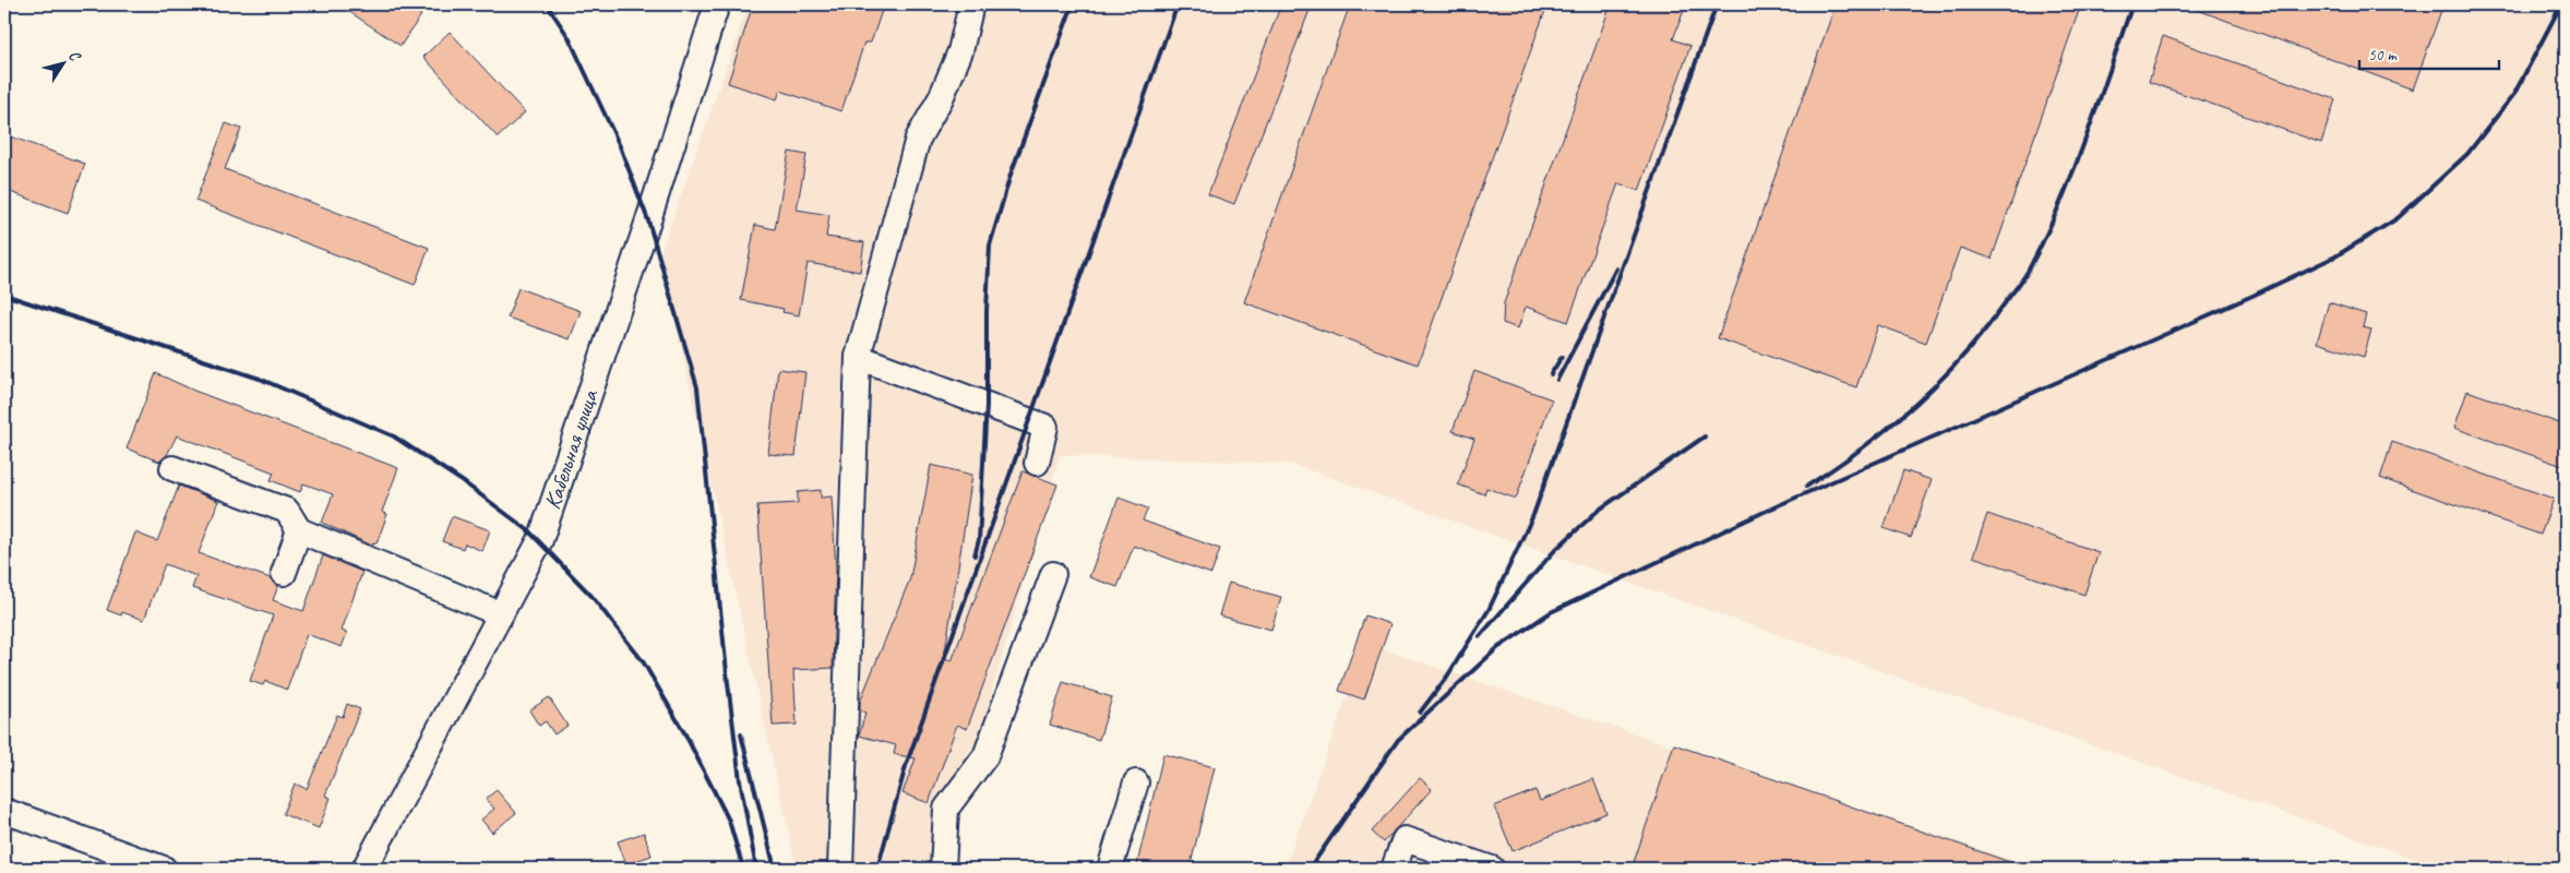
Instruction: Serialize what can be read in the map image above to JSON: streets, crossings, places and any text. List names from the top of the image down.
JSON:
{
  "streets": {
    "street": ["Кабельная улица"]
  },
  "scale_bar": "50 m",
  "north": "top right"
}
